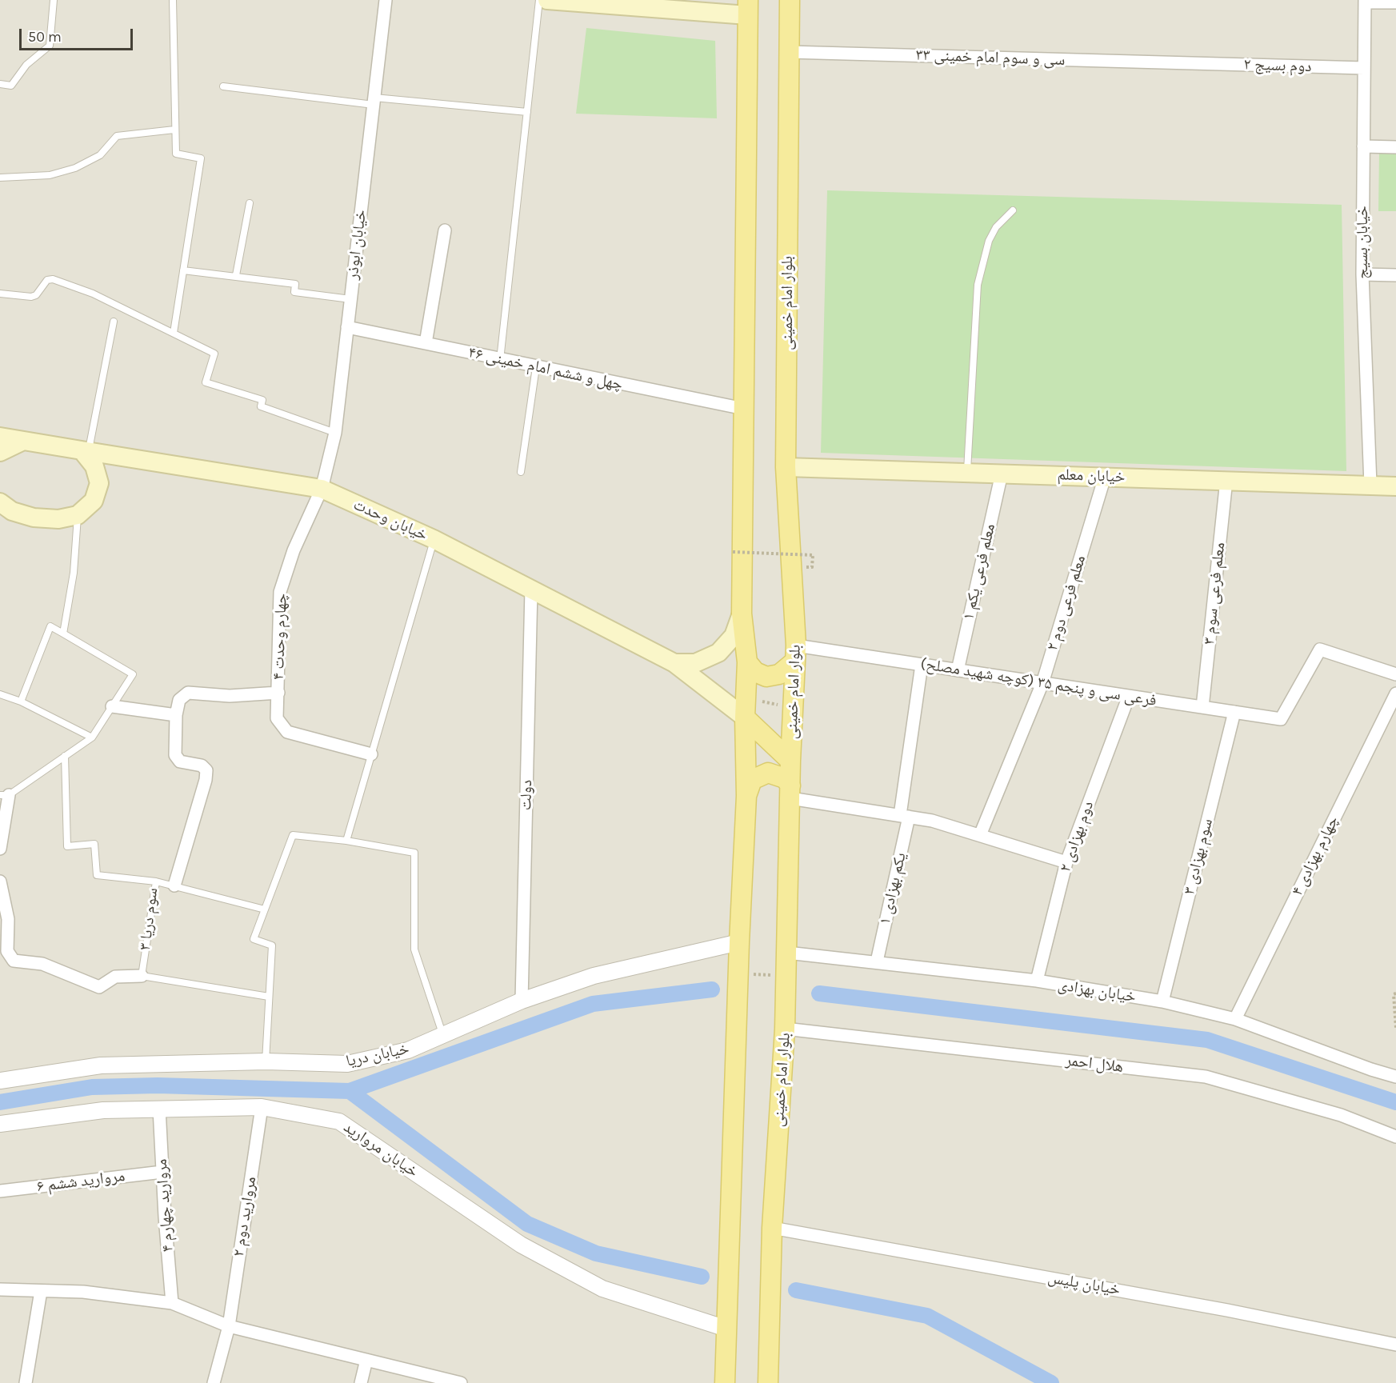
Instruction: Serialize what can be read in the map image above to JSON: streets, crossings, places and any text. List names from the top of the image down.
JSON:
{
  "streets": {
    "main road": ["بلوار امام خمینی", "خیابان معلم", "خیابان وحدت"],
    "street": [
      "سی و سوم امام خمینی ۳۳",
      "دوم بسیج ۲",
      "خیابان بسیج",
      "خیابان ابوذر",
      "چهل و ششم امام خمینی ۴۶",
      "معلم فرعی یکم ۱",
      "معلم فرعی سوم ۳",
      "معلم فرعی دوم ۲",
      "چهارم وحدت ۴",
      "فرعی سی و پنجم ۳۵ (کوچه شهید مصلح)",
      "دولت",
      "دوم بهزادی ۲",
      "چهارم بهزادی ۴",
      "سوم بهزادی ۳",
      "یکم بهزادی ۱",
      "خیابان بهزادی",
      "خیابان دریا",
      "هلال احمر",
      "خیابان مروارید",
      "مروارید ششم ۶",
      "مروارید چهارم ۴",
      "مروارید دوم ۲",
      "خیابان پلیس"
    ],
    "lane": ["سوم دریا ۳"]
  },
  "crossings": [
    ["سی و سوم امام خمینی ۳۳", "دوم بسیج ۲"],
    ["سی و سوم امام خمینی ۳۳", "بلوار امام خمینی"],
    ["دوم بسیج ۲", "خیابان بسیج"],
    ["خیابان بسیج", "خیابان معلم"],
    ["خیابان ابوذر", "چهل و ششم امام خمینی ۴۶"],
    ["خیابان ابوذر", "خیابان وحدت"],
    ["خیابان ابوذر", "چهارم وحدت ۴"],
    ["بلوار امام خمینی", "خیابان معلم"],
    ["بلوار امام خمینی", "فرعی سی و پنجم ۳۵ (کوچه شهید مصلح)"],
    ["بلوار امام خمینی", "خیابان بهزادی"],
    ["بلوار امام خمینی", "هلال احمر"],
    ["بلوار امام خمینی", "خیابان پلیس"],
    ["خیابان معلم", "معلم فرعی یکم ۱"],
    ["خیابان معلم", "معلم فرعی سوم ۳"],
    ["خیابان معلم", "معلم فرعی دوم ۲"],
    ["خیابان وحدت", "چهارم وحدت ۴"],
    ["خیابان وحدت", "دولت"],
    ["معلم فرعی یکم ۱", "فرعی سی و پنجم ۳۵ (کوچه شهید مصلح)"],
    ["معلم فرعی سوم ۳", "فرعی سی و پنجم ۳۵ (کوچه شهید مصلح)"],
    ["معلم فرعی دوم ۲", "فرعی سی و پنجم ۳۵ (کوچه شهید مصلح)"],
    ["فرعی سی و پنجم ۳۵ (کوچه شهید مصلح)", "دوم بهزادی ۲"],
    ["فرعی سی و پنجم ۳۵ (کوچه شهید مصلح)", "سوم بهزادی ۳"],
    ["فرعی سی و پنجم ۳۵ (کوچه شهید مصلح)", "یکم بهزادی ۱"],
    ["دولت", "خیابان دریا"],
    ["دوم بهزادی ۲", "خیابان بهزادی"],
    ["چهارم بهزادی ۴", "خیابان بهزادی"],
    ["سوم بهزادی ۳", "خیابان بهزادی"],
    ["یکم بهزادی ۱", "خیابان بهزادی"],
    ["خیابان مروارید", "مروارید چهارم ۴"],
    ["خیابان مروارید", "مروارید دوم ۲"],
    ["مروارید ششم ۶", "مروارید چهارم ۴"]
  ],
  "scale_bar": "50 m"
}
